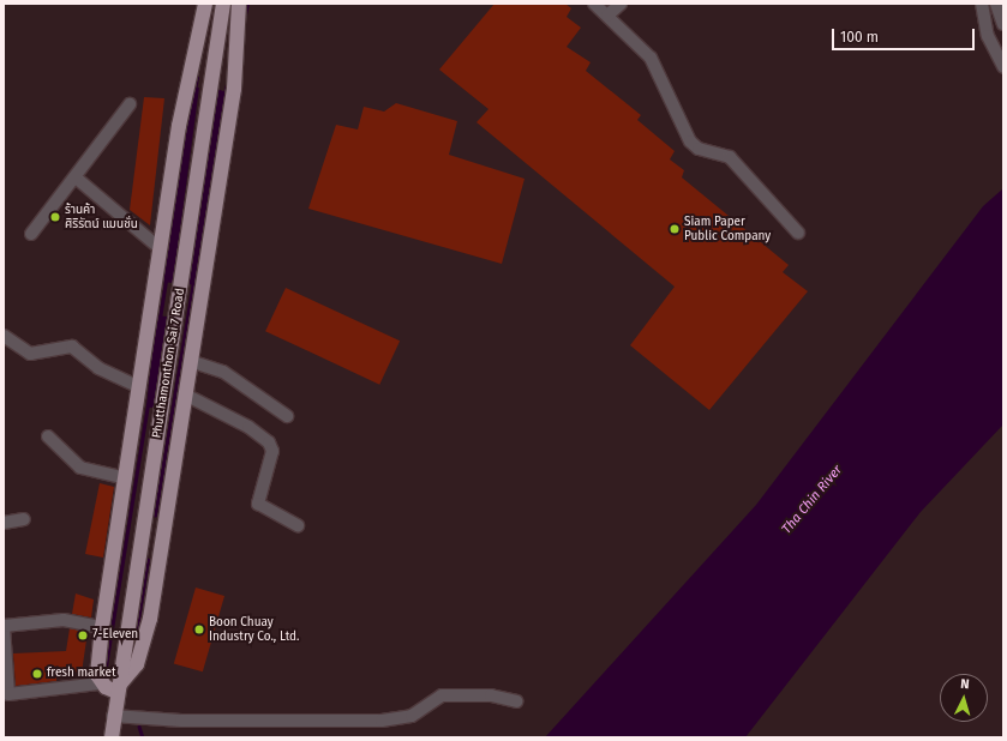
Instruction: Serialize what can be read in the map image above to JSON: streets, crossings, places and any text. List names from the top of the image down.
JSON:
{
  "streets": {
    "main road": ["Phutthamonthon Sai 7 Road"]
  },
  "water": ["Tha Chin River"],
  "places": [
    "ร้านค้า ศิริรัตน์ แมนชั่น",
    "Siam Paper Public Company",
    "Boon Chuay Industry Co., Ltd.",
    "7-Eleven",
    "fresh market"
  ],
  "scale_bar": "100 m",
  "north": "top"
}
